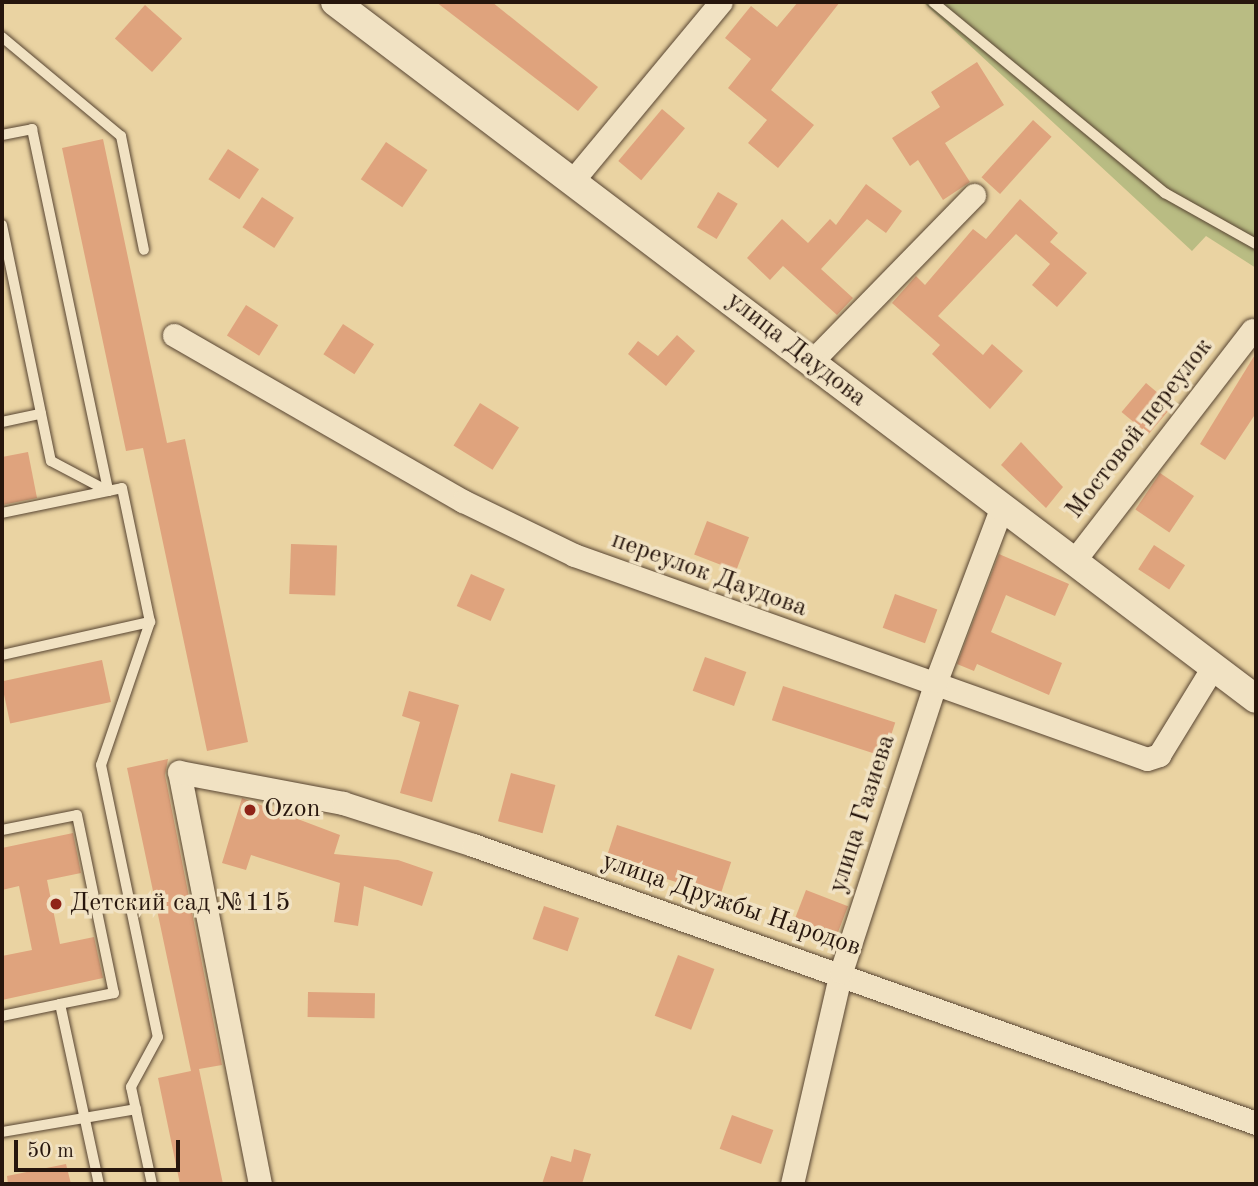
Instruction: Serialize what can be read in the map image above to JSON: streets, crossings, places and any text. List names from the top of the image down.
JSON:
{
  "streets": {
    "street": [
      "улица Даудова",
      "Мостовой переулок",
      "переулок Даудова",
      "улица Газиева",
      "улица Дружбы Народов"
    ]
  },
  "crossings": [
    ["улица Даудова", "Мостовой переулок"],
    ["улица Даудова", "переулок Даудова"],
    ["улица Даудова", "улица Газиева"],
    ["переулок Даудова", "улица Газиева"],
    ["улица Газиева", "улица Дружбы Народов"]
  ],
  "places": ["Ozon", "Детский сад №115"],
  "scale_bar": "50 m"
}
